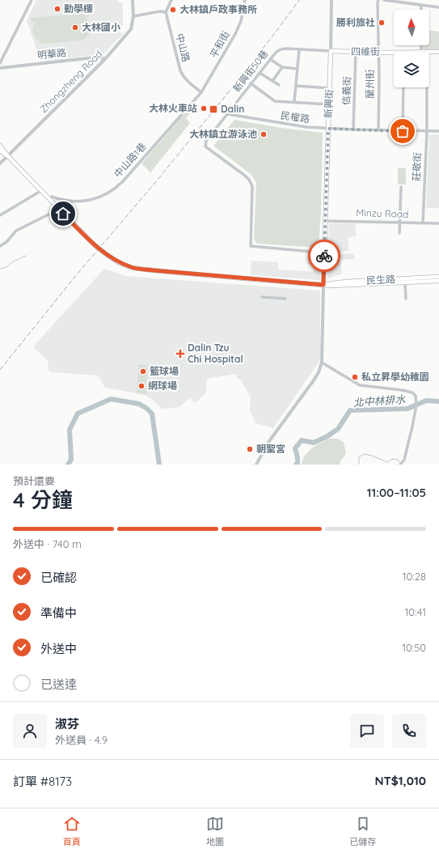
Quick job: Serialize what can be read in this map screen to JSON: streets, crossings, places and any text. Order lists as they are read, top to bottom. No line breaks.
{"streets":{"main road":["四維街","新興街","民生路"],"street":["平和街","中山路","明華路","新興街50巷","Zhongzheng Road","蘭州街","信義街","民權路","中山路1巷","莊敬街","Minzu Road"]},"crossings":[["平和街","中山路"],["平和街","中山路1巷"],["中山路","中山路1巷"],["四維街","新興街50巷"],["四維街","蘭州街"],["四維街","信義街"],["四維街","新興街"],["明華路","Zhongzheng Road"],["新興街50巷","新興街"],["新興街50巷","民權路"],["Zhongzheng Road","民生路"],["蘭州街","民權路"],["信義街","民權路"],["新興街","民權路"],["新興街","Minzu Road"],["新興街","民生路"],["民權路","莊敬街"],["莊敬街","Minzu Road"]],"water":["北中林排水"],"places":{"other":["勤學樓","大林鎮戶政事務所","勝利旅社","大林國小","大林火車站","大林鎮立游泳池","籃球場","私立昇學幼稚園","網球場","朝聖宮"],"transit":["Dalin"],"health":["Dalin Tzu Chi Hospital"]},"north":"top","page":{"heading":["4 分鐘","預計還要","11:00–11:05"],"panel":["淑芬","外送員 · 4.9","訂單 #8173","NT$1,010"],"bar":"外送中 · 740 m","list":[["已確認","10:28"],["準備中","10:41"],["外送中","10:50"],"已送達"],"tabs":["首頁","地圖","已儲存"]}}
